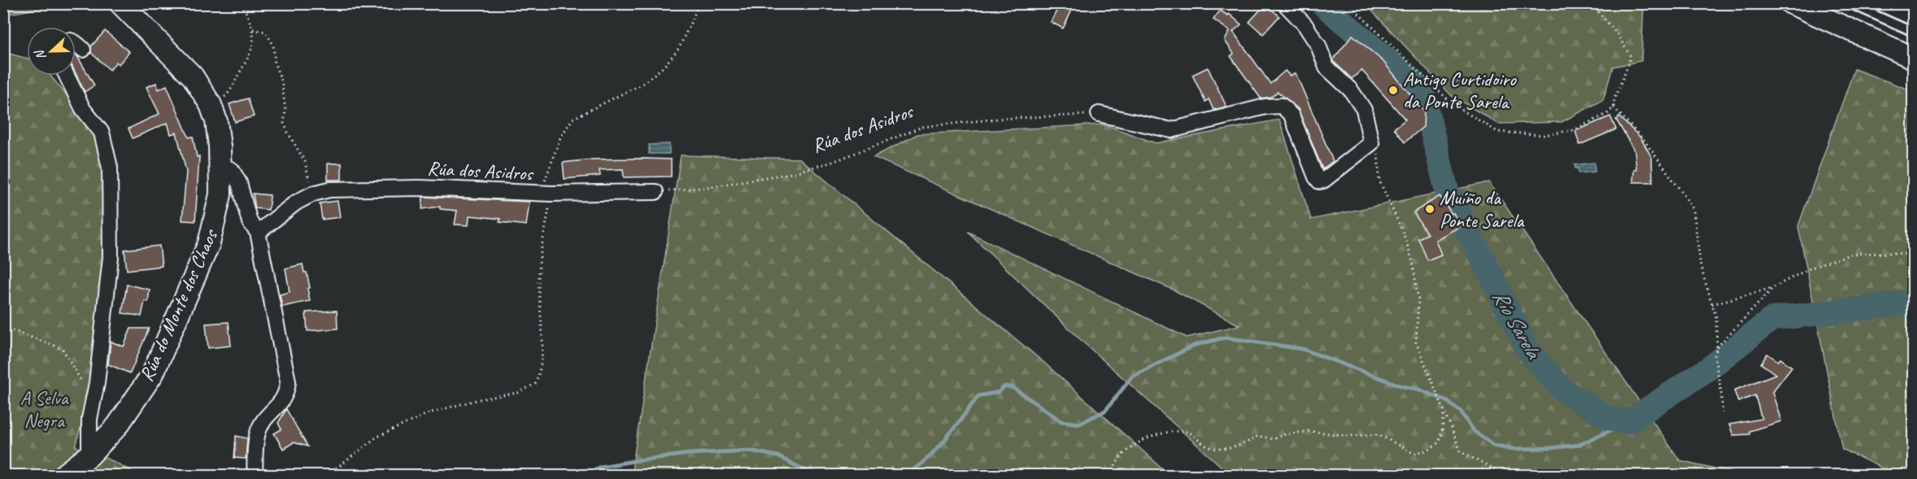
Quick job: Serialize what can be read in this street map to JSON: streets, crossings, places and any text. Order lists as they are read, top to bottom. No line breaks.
{"streets":{"street":["Rúa dos Asidros","Rúa do Monte dos Chaos"]},"water":["Río Sarela"],"parks":["A Selva Negra"],"places":["Antigo Curtidoiro da Ponte Sarela","Muíño da Ponte Sarela"],"north":"left"}
